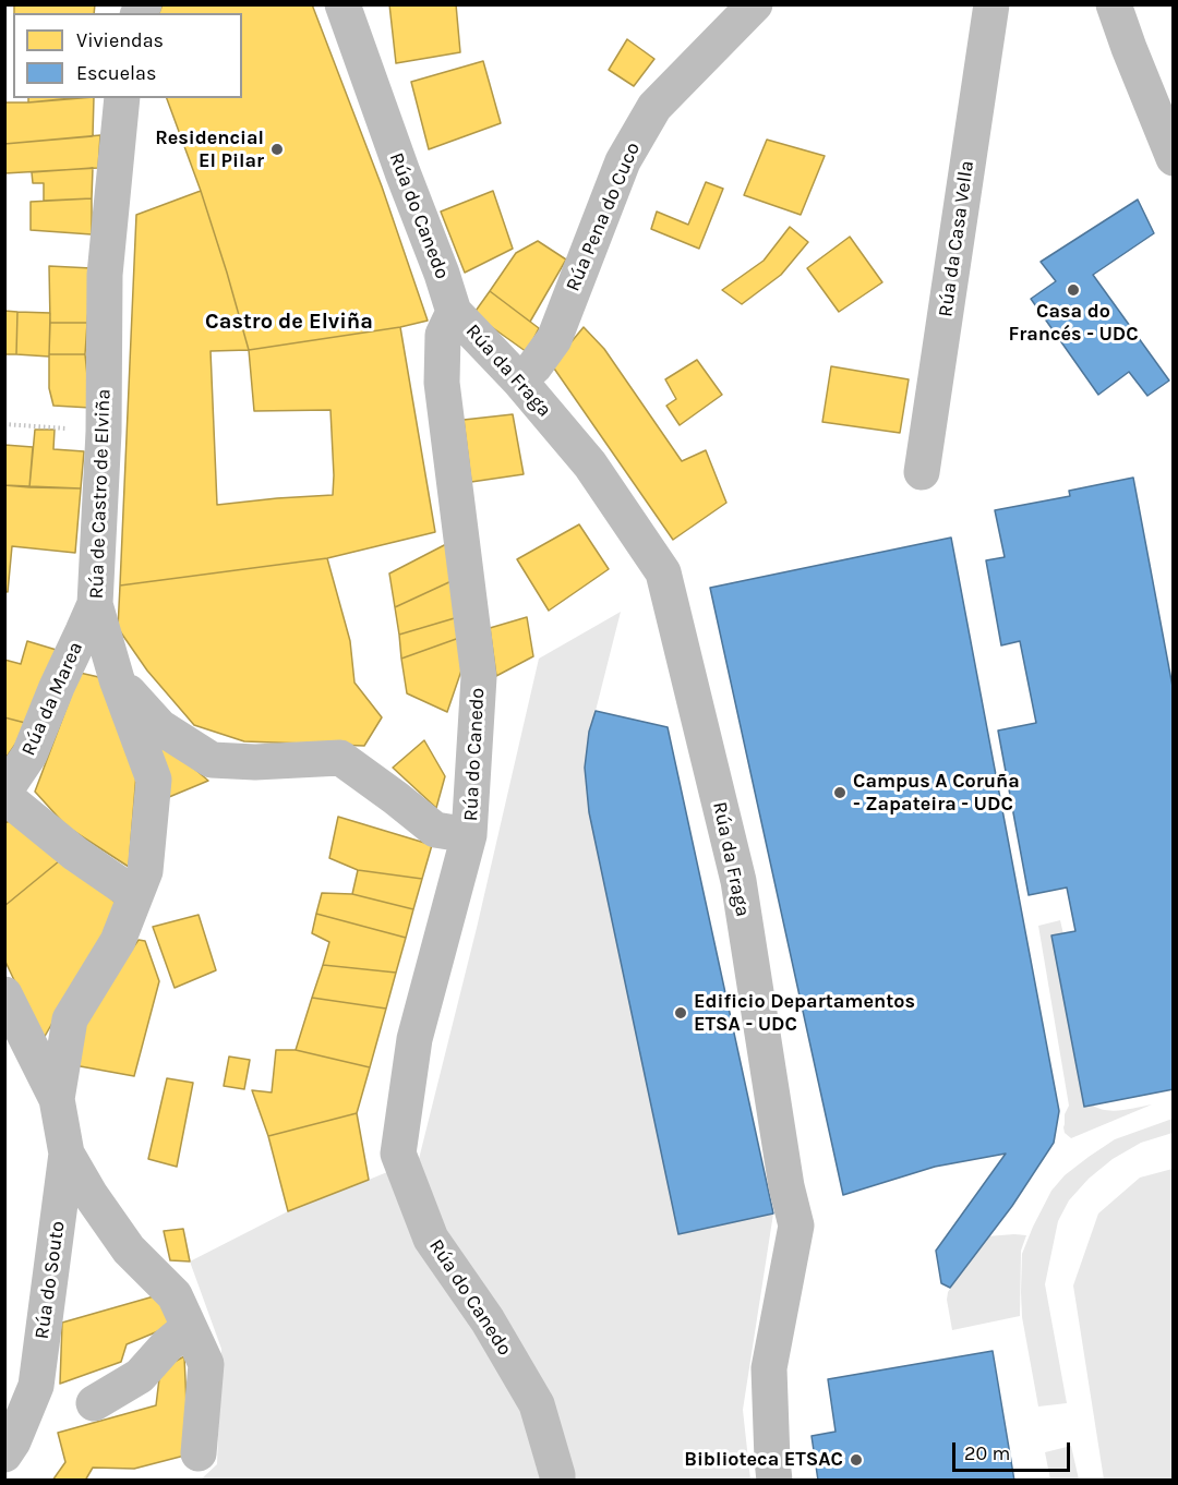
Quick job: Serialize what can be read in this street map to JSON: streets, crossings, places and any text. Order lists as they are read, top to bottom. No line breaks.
{"streets":{"street":["Rúa do Canedo","Rúa Pena do Cuco","Rúa da Casa Vella","Rúa da Fraga","Rúa de Castro de Elviña","Rúa da Marea","Rúa do Souto"]},"crossings":[["Rúa do Canedo","Rúa da Fraga"],["Rúa Pena do Cuco","Rúa da Fraga"],["Rúa de Castro de Elviña","Rúa da Marea"],["Rúa de Castro de Elviña","Rúa do Souto"]],"districts":["Castro de Elviña"],"places":["Residencial El Pilar","Casa do Francés - UDC","Campus A Coruña - Zapateira - UDC","Edificio Departamentos ETSA - UDC","Biblioteca ETSAC"],"legend":["Viviendas","Escuelas"],"scale_bar":"20 m"}
